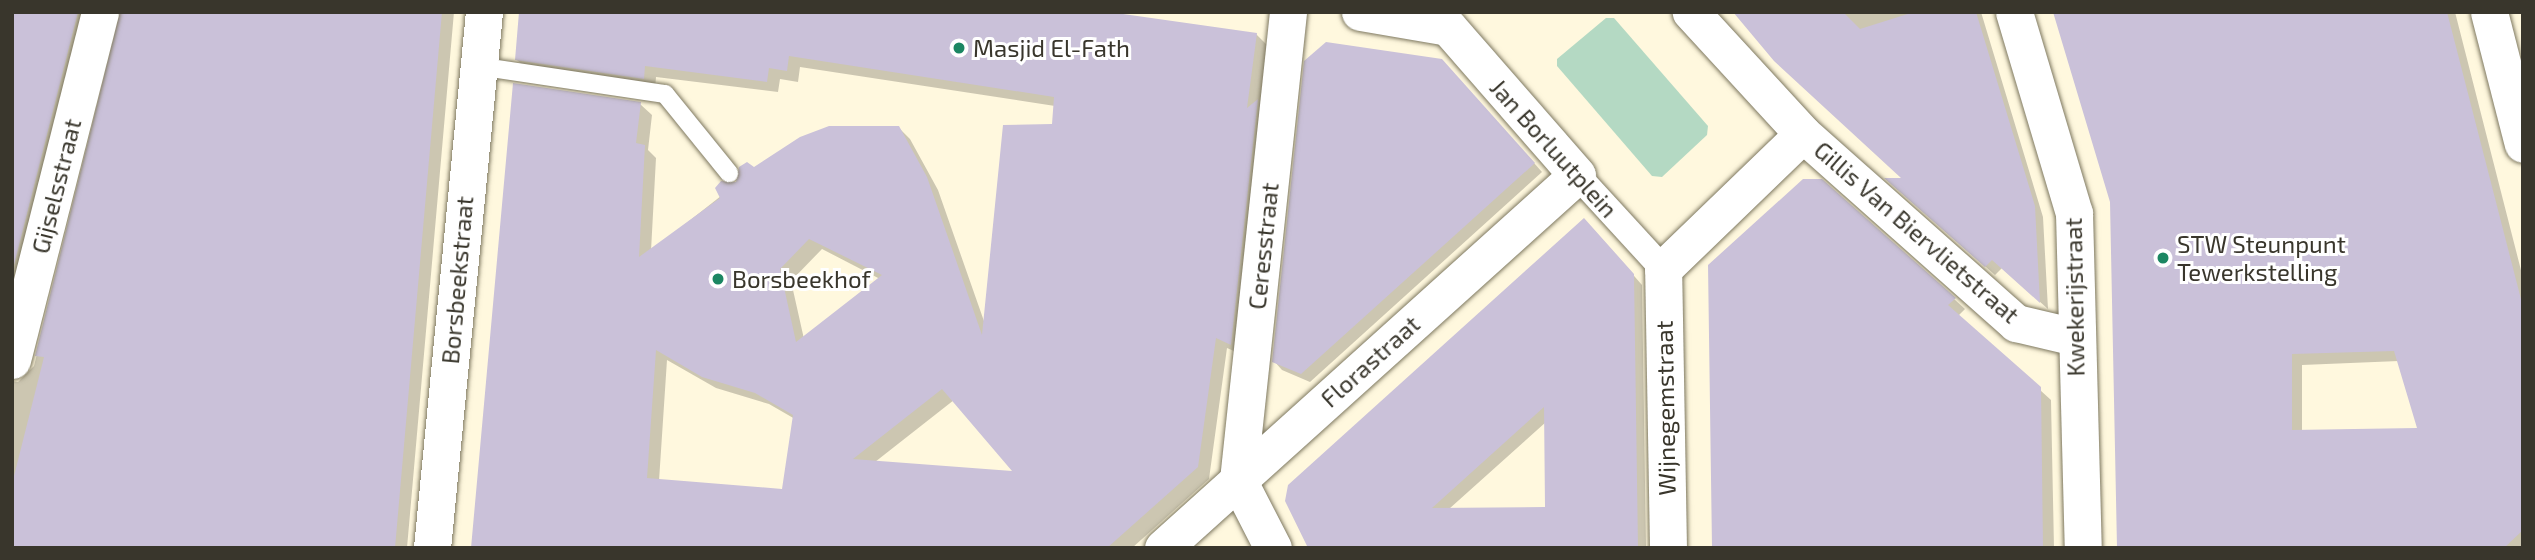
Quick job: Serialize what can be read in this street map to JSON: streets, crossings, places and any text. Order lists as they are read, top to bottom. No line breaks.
{"streets":{"street":["Jan Borluutplein","Gijselsstraat","Gillis Van Biervlietstraat","Ceresstraat","Borsbeekstraat","Kwekerijstraat","Florastraat","Wijnegemstraat"]},"crossings":[["Jan Borluutplein","Florastraat"],["Jan Borluutplein","Wijnegemstraat"],["Gillis Van Biervlietstraat","Kwekerijstraat"],["Ceresstraat","Florastraat"]],"places":["Masjid El-Fath","STW Steunpunt Tewerkstelling","Borsbeekhof"]}
